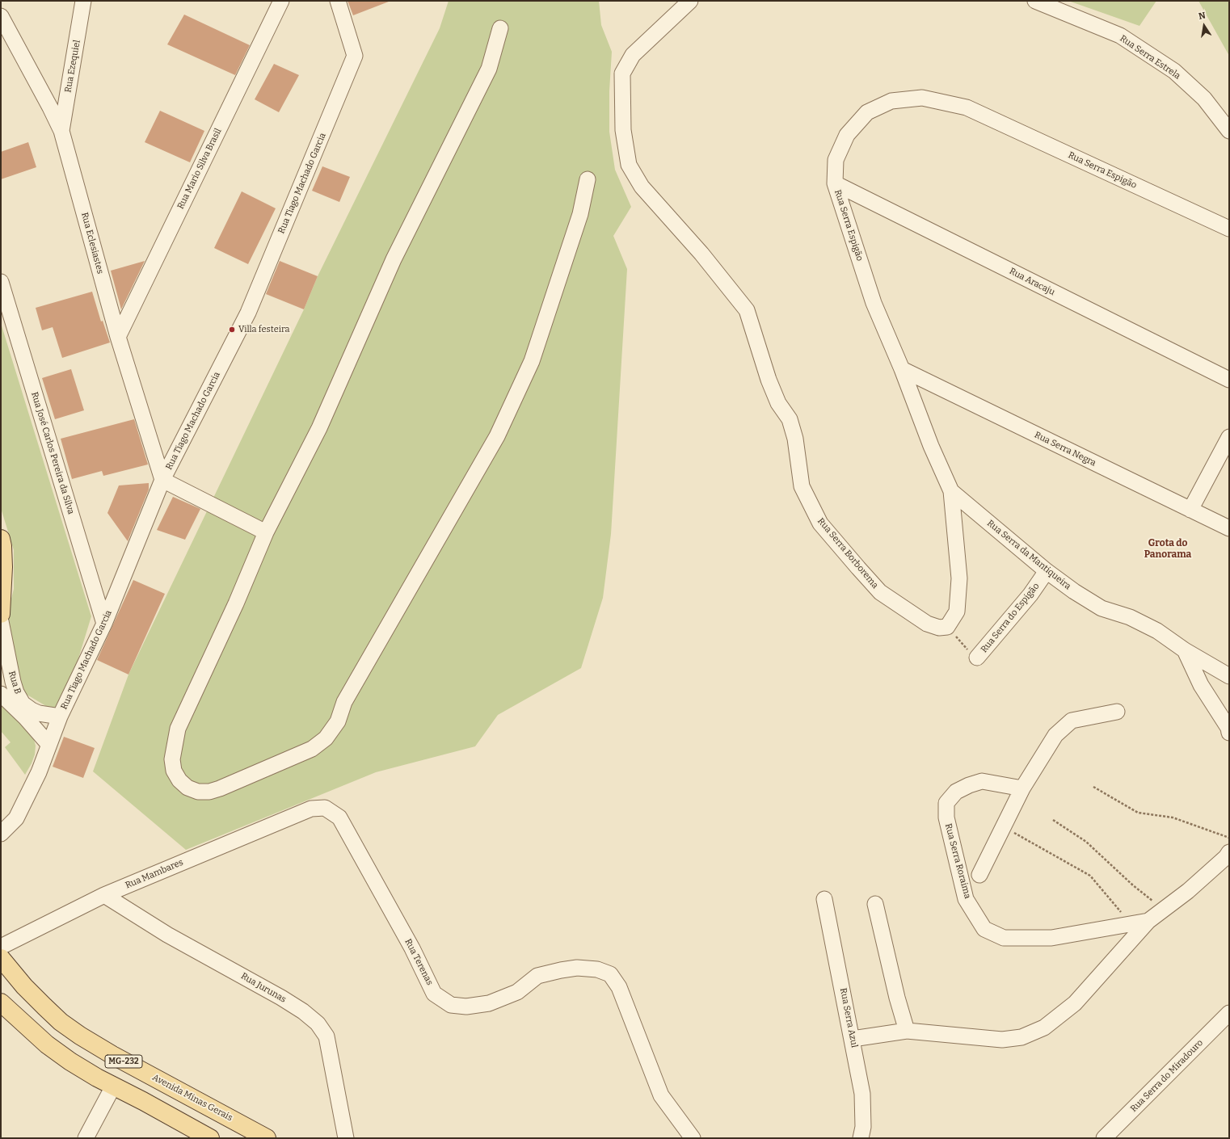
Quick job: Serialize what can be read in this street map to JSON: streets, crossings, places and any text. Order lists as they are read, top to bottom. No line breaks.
{"streets":{"main road":["MG-232","Avenida Minas Gerais"],"street":["Rua Serra Estrela","Rua Ezequiel","Rua Mario Silva Brasil","Rua Serra Espigão","Rua Tiago Machado Garcia","Rua Eclesiastes","Rua Aracaju","Rua Serra Negra","Rua José Carlos Pereira da Silva","Rua Serra Borborema","Rua Serra da Mantiqueira","Rua Serra do Espigão","Rua B","Rua Serra Roraima","Rua Mambares","Rua Terenas","Rua Jurunas","Rua Serra Azul","Rua Serra do Miradouro"]},"crossings":[["Rua Ezequiel","Rua Eclesiastes"],["Rua Mario Silva Brasil","Rua Eclesiastes"],["Rua Serra Espigão","Rua Aracaju"],["Rua Serra Espigão","Rua Serra Negra"],["Rua Serra Espigão","Rua Serra da Mantiqueira"],["Rua Tiago Machado Garcia","Rua Eclesiastes"],["Rua Tiago Machado Garcia","Rua José Carlos Pereira da Silva"],["Rua Tiago Machado Garcia","Rua B"],["Rua Serra Borborema","Rua Serra do Espigão"],["Rua Serra da Mantiqueira","Rua Serra do Espigão"],["Rua Mambares","Rua Terenas"],["Rua Mambares","Rua Jurunas"]],"districts":["Grota do Panorama"],"places":["Villa festeira"],"north":"top"}
